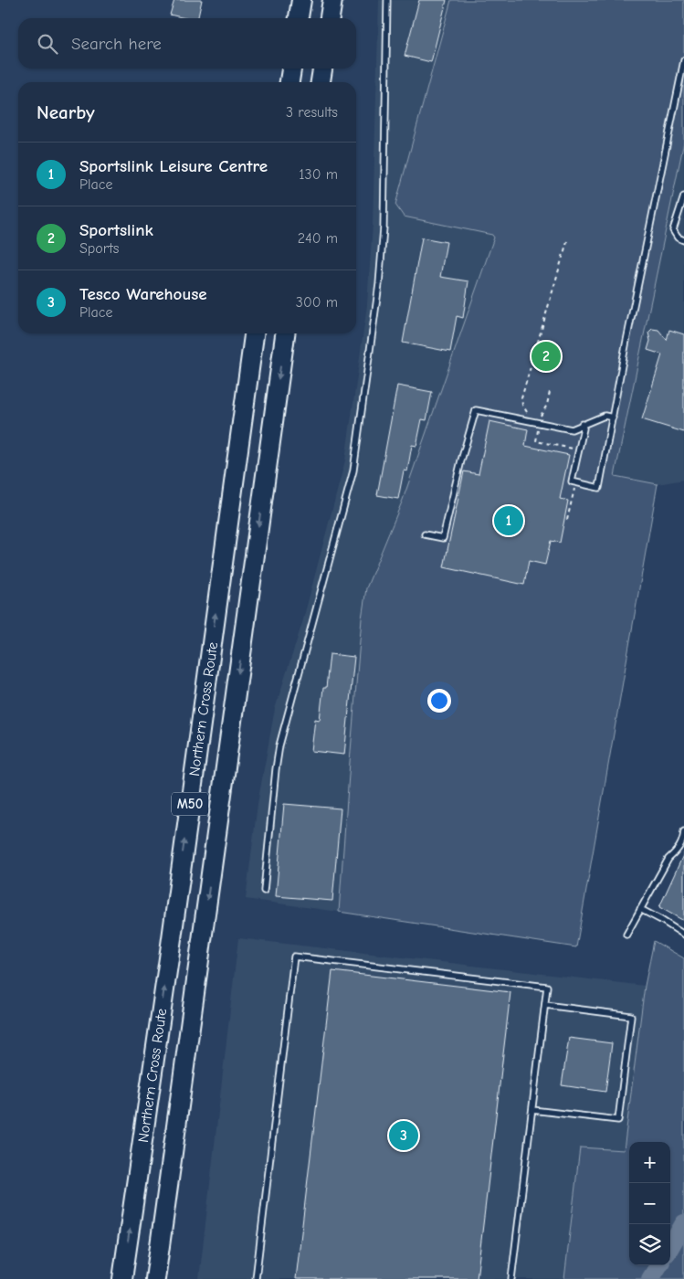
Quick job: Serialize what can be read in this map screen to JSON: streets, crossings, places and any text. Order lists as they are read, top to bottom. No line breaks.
{"streets":{"highway":["Northern Cross Route","M50"]},"page":{"search":"Search here","heading":["Nearby","3 results"],"list":[{"mark":"1","name":"Sportslink Leisure Centre","note":"Place","value":"130 m"},{"mark":"2","name":"Sportslink","note":"Sports","value":"240 m"},{"mark":"3","name":"Tesco Warehouse","note":"Place","value":"300 m"}],"pins":["2","1","3"],"map_buttons":["+","−"]}}
